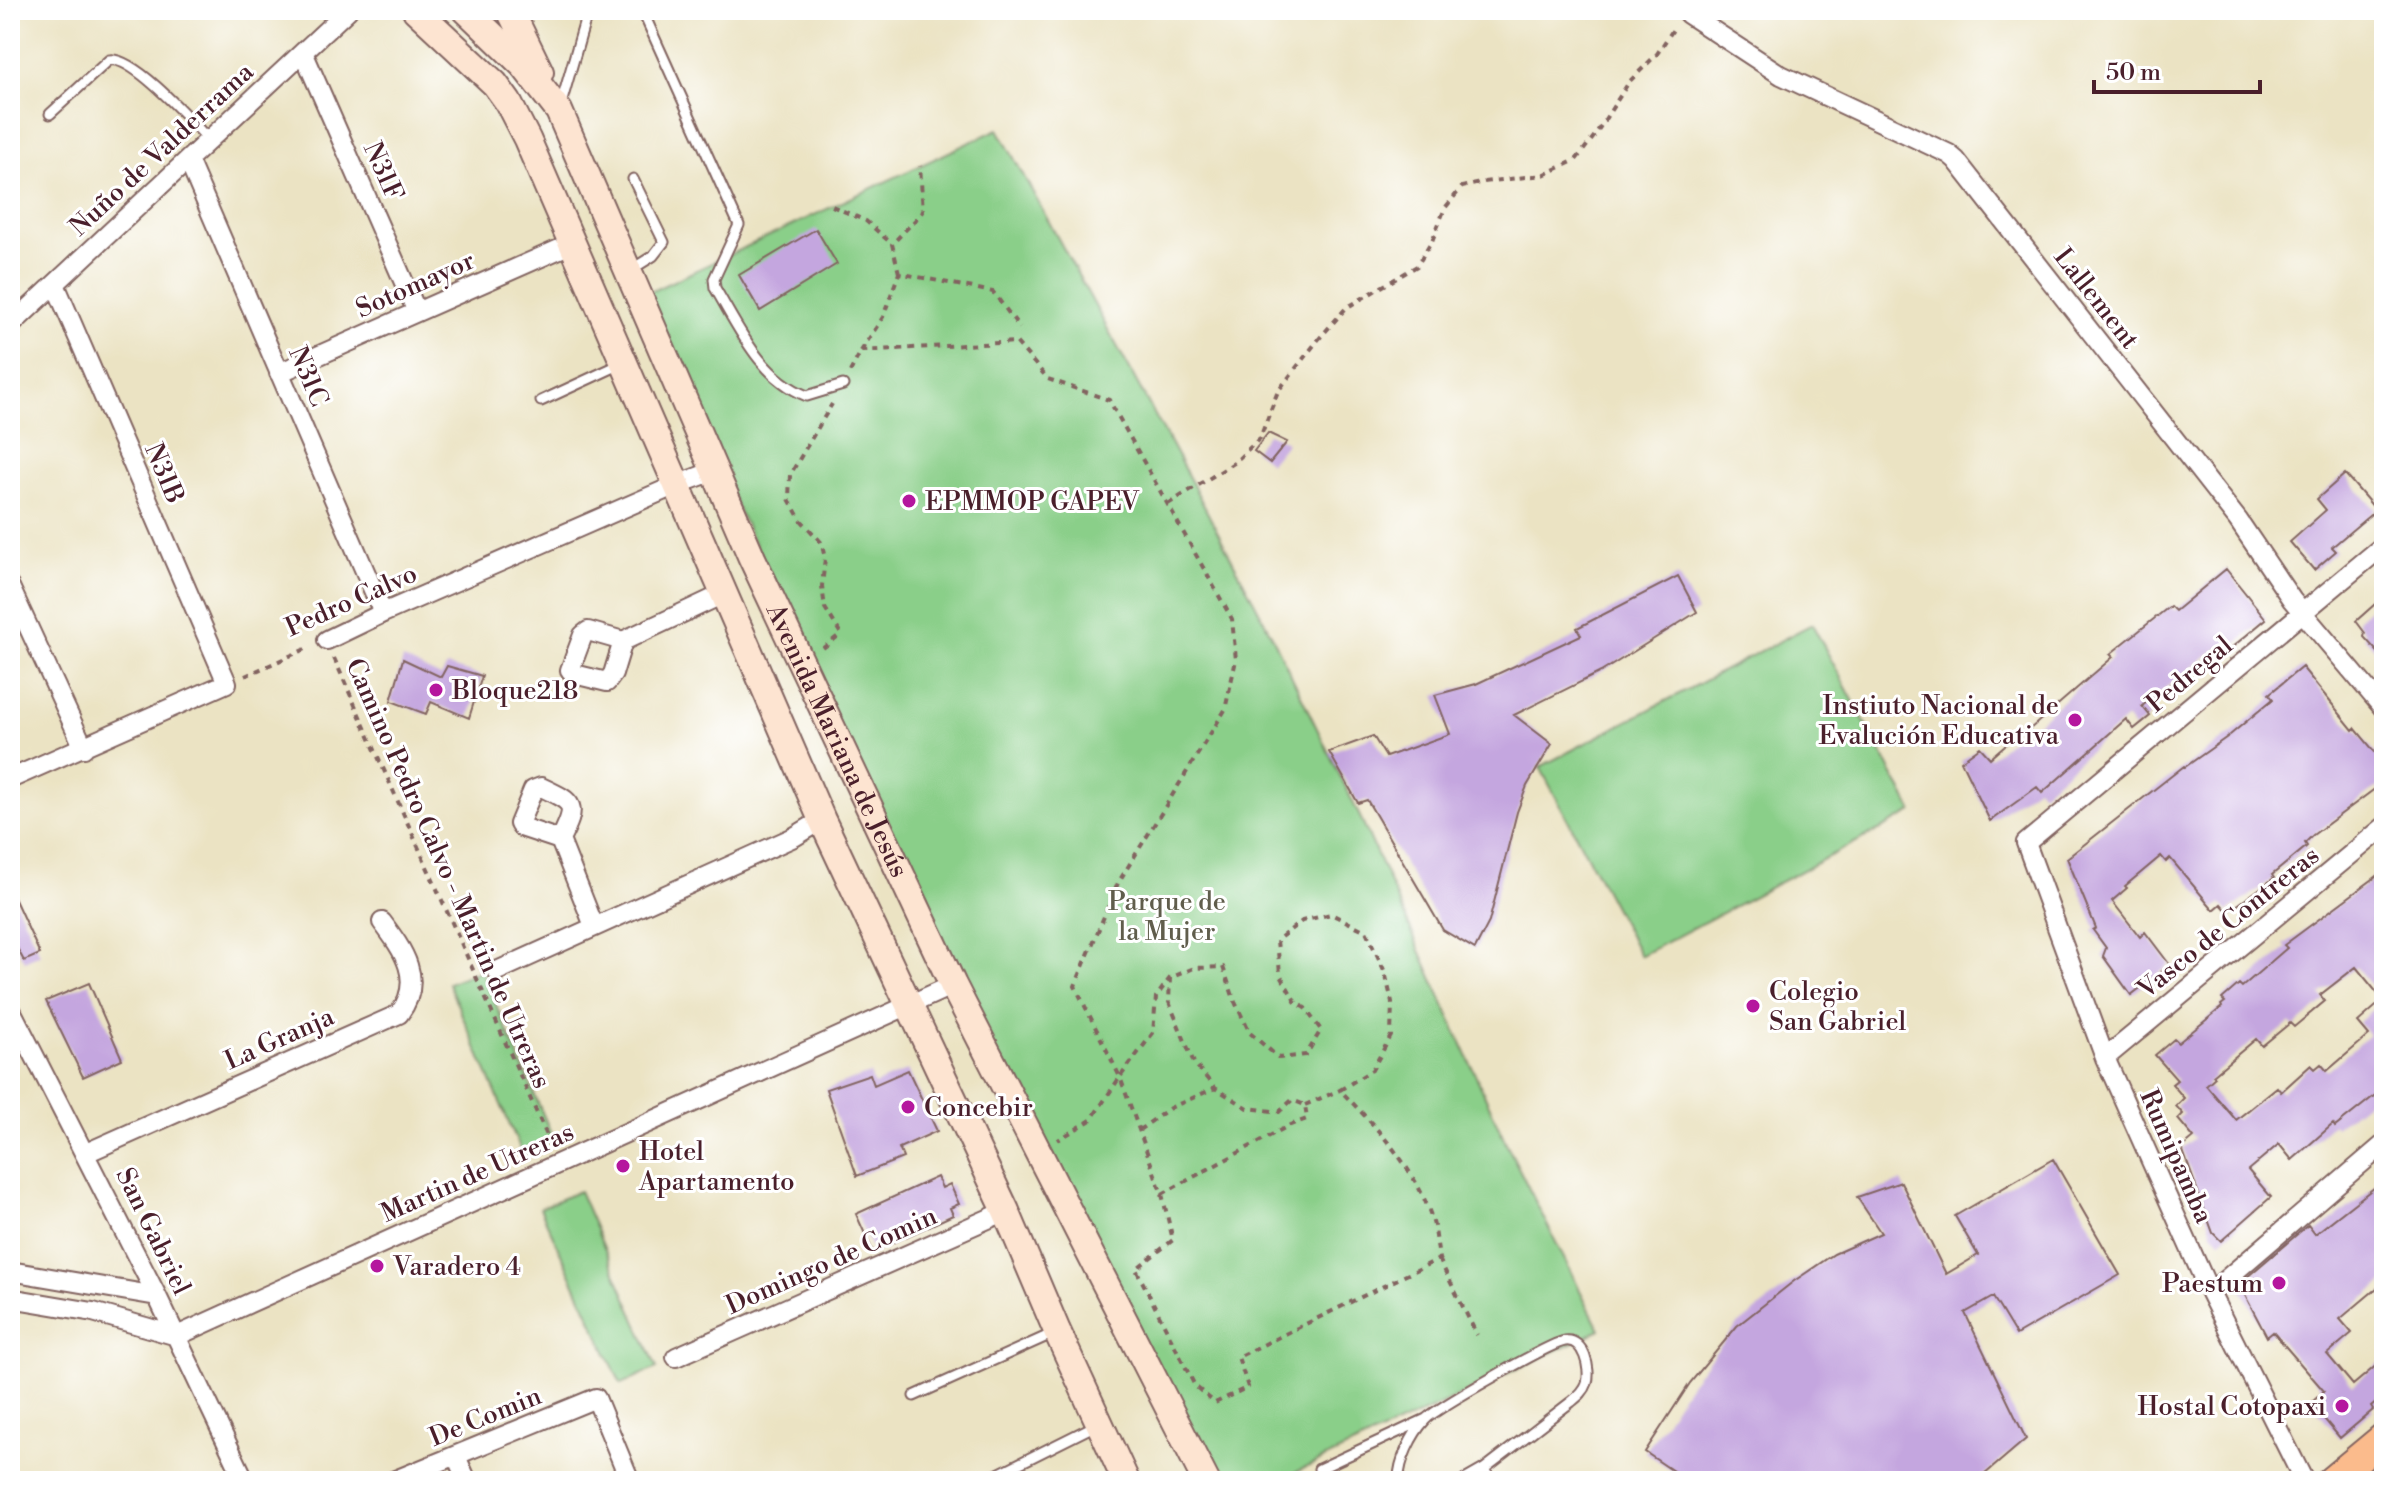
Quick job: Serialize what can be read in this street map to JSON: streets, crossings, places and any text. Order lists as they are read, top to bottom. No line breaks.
{"streets":{"main road":["Avenida Mariana de Jesús"],"street":["Nuño de Valderrama","N31F","Sotomayor","Lallement","N31C","N31B","Pedro Calvo","Pedregal","Vasco de Contreras","La Granja","Rumipamba","Martin de Utreras","San Gabriel","Domingo de Comin","De Comin"],"path":["Camino Pedro Calvo - Martin de Utreras"]},"crossings":[["Nuño de Valderrama","N31F"],["Nuño de Valderrama","N31C"],["Nuño de Valderrama","N31B"],["N31F","Sotomayor"],["Sotomayor","N31C"],["Sotomayor","Avenida Mariana de Jesús"],["Lallement","Pedregal"],["N31C","Pedro Calvo"],["N31B","Pedro Calvo"],["Pedro Calvo","Avenida Mariana de Jesús"],["Pedro Calvo","Camino Pedro Calvo - Martin de Utreras"],["Pedregal","Rumipamba"],["Avenida Mariana de Jesús","Martin de Utreras"],["Avenida Mariana de Jesús","Domingo de Comin"],["Camino Pedro Calvo - Martin de Utreras","Martin de Utreras"],["Vasco de Contreras","Rumipamba"],["La Granja","San Gabriel"],["Martin de Utreras","San Gabriel"]],"parks":["Parque de la Mujer"],"places":["EPMMOP GAPEV","Bloque218","Instiuto Nacional de Evalución Educativa","Colegio San Gabriel","Concebir","Hotel Apartamento","Varadero 4","Paestum","Hostal Cotopaxi"],"scale_bar":"50 m"}
